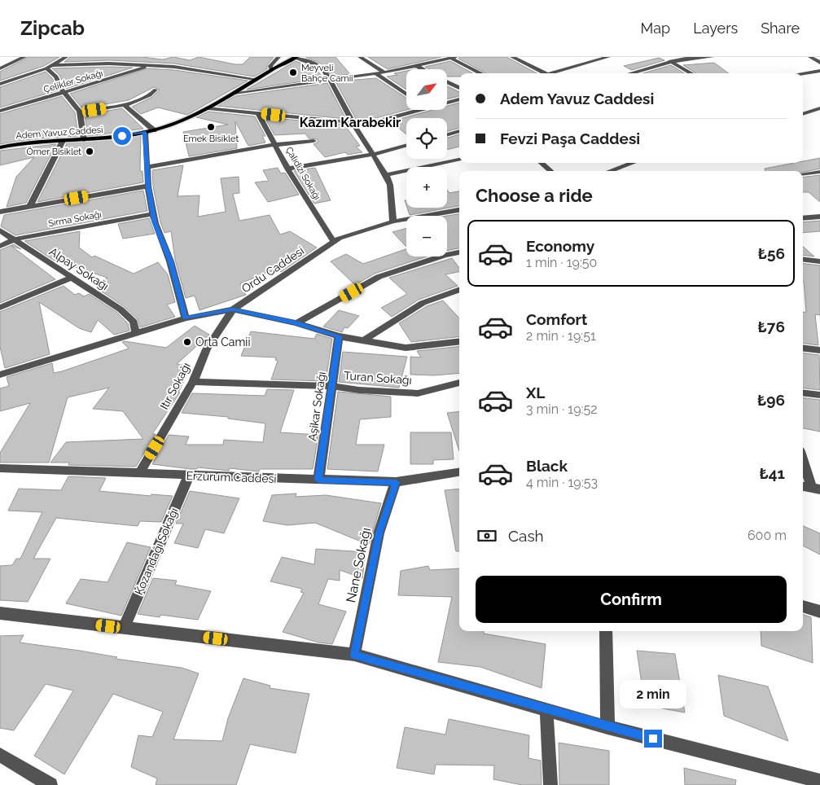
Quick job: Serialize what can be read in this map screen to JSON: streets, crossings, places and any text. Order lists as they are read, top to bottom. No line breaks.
{"streets":{"main road":["Adem Yavuz Caddesi"],"street":["Çelikler Sokağı","Çalıdizi Sokağı","Sırma Sokağı","Alpay Sokağı","Ordu Caddesi","Turan Sokağı","Itır Sokağı","Aşikar Sokağı","Erzurum Caddesi","Kozandağı Sokağı","Nane Sokağı"]},"crossings":[["Çalıdizi Sokağı","Ordu Caddesi"],["Sırma Sokağı","Alpay Sokağı"],["Alpay Sokağı","Ordu Caddesi"],["Ordu Caddesi","Itır Sokağı"],["Turan Sokağı","Itır Sokağı"],["Turan Sokağı","Aşikar Sokağı"],["Itır Sokağı","Erzurum Caddesi"],["Aşikar Sokağı","Erzurum Caddesi"],["Erzurum Caddesi","Kozandağı Sokağı"],["Erzurum Caddesi","Nane Sokağı"]],"districts":["Kazım Karabekir"],"places":["Meyveli Bahçe Camii","Emek Bisiklet","Ömer Bisiklet","Orta Camii"],"north":"top right","page":{"header":"Zipcab","nav":["Map","Layers","Share"],"map_buttons":["+","−"],"banner":["Adem Yavuz Caddesi","Fevzi Paşa Caddesi"],"heading":"Choose a ride","list":[{"name":"Economy","note":"1 min · 19:50","value":"₺56"},{"name":"Comfort","note":"2 min · 19:51","value":"₺76"},{"name":"XL","note":"3 min · 19:52","value":"₺96"},{"name":"Black","note":"4 min · 19:53","value":"₺41"}],"pay":["Cash","600 m"],"buttons":"Confirm","bubble":"2 min"}}
